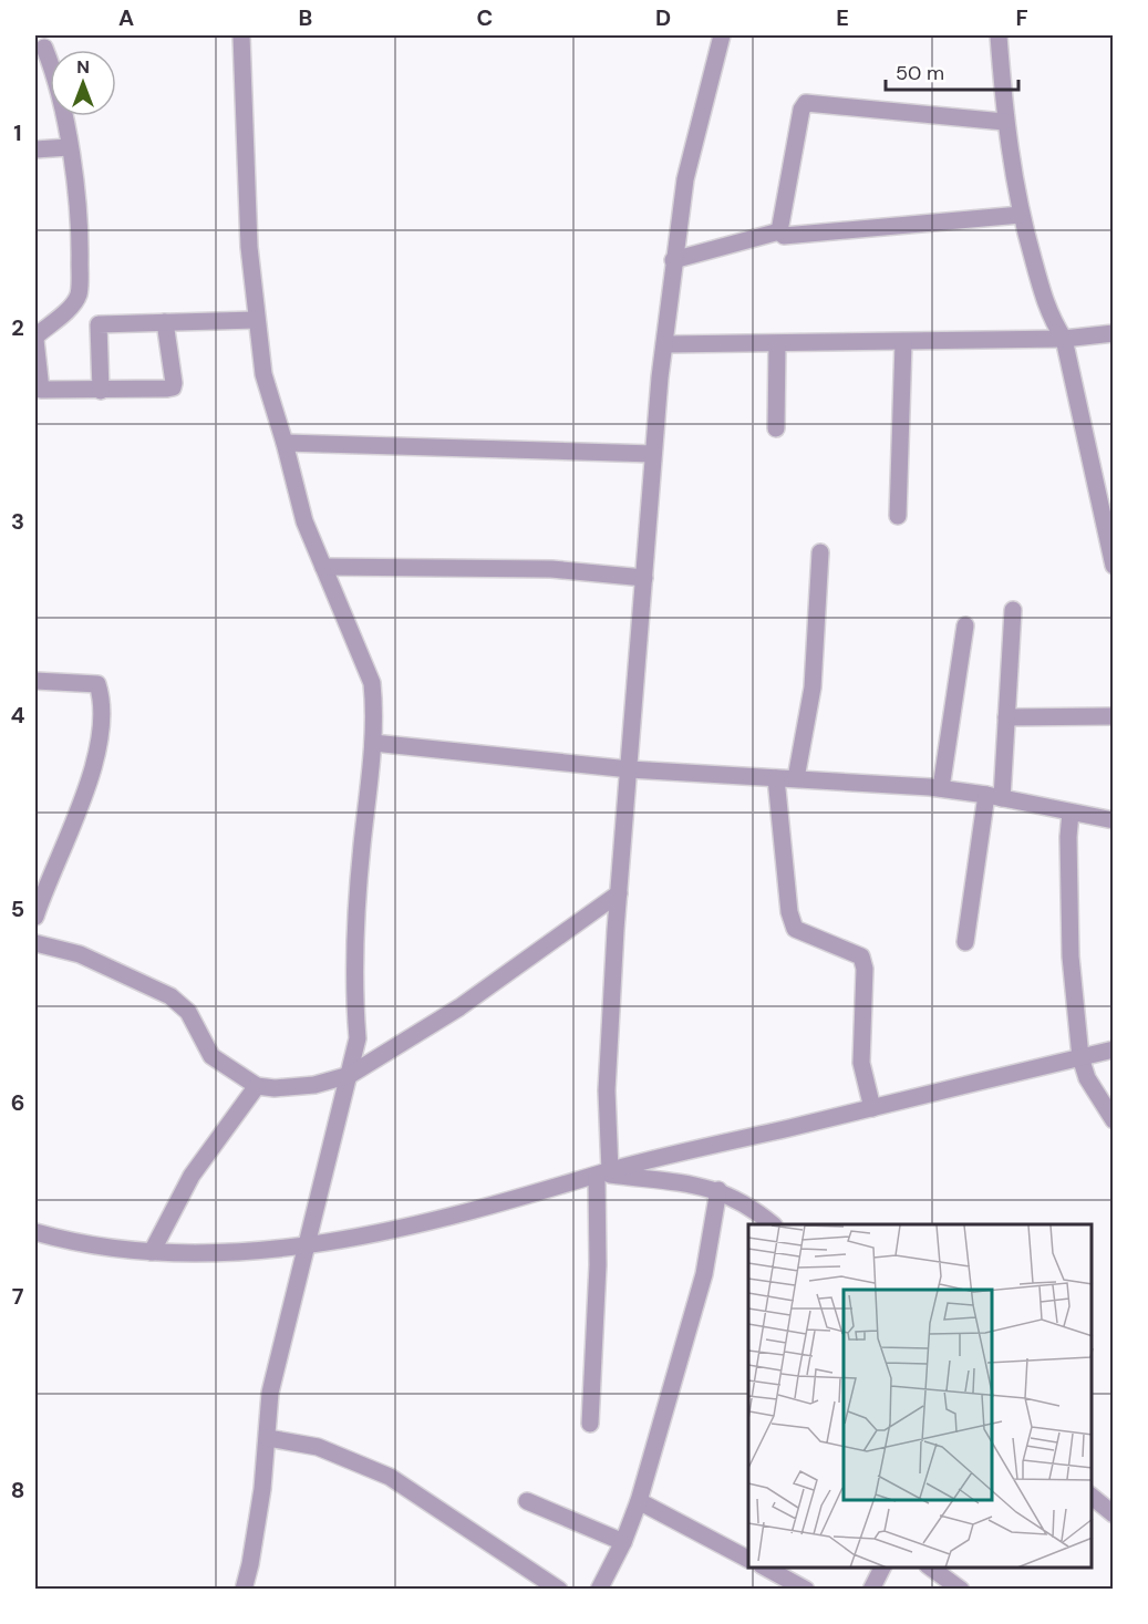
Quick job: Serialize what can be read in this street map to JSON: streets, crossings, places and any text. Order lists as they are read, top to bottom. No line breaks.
{"scale_bar":"50 m","north":"top","grid":{"columns":["A","B","C","D","E","F"],"rows":["1","2","3","4","5","6","7","8"]}}
